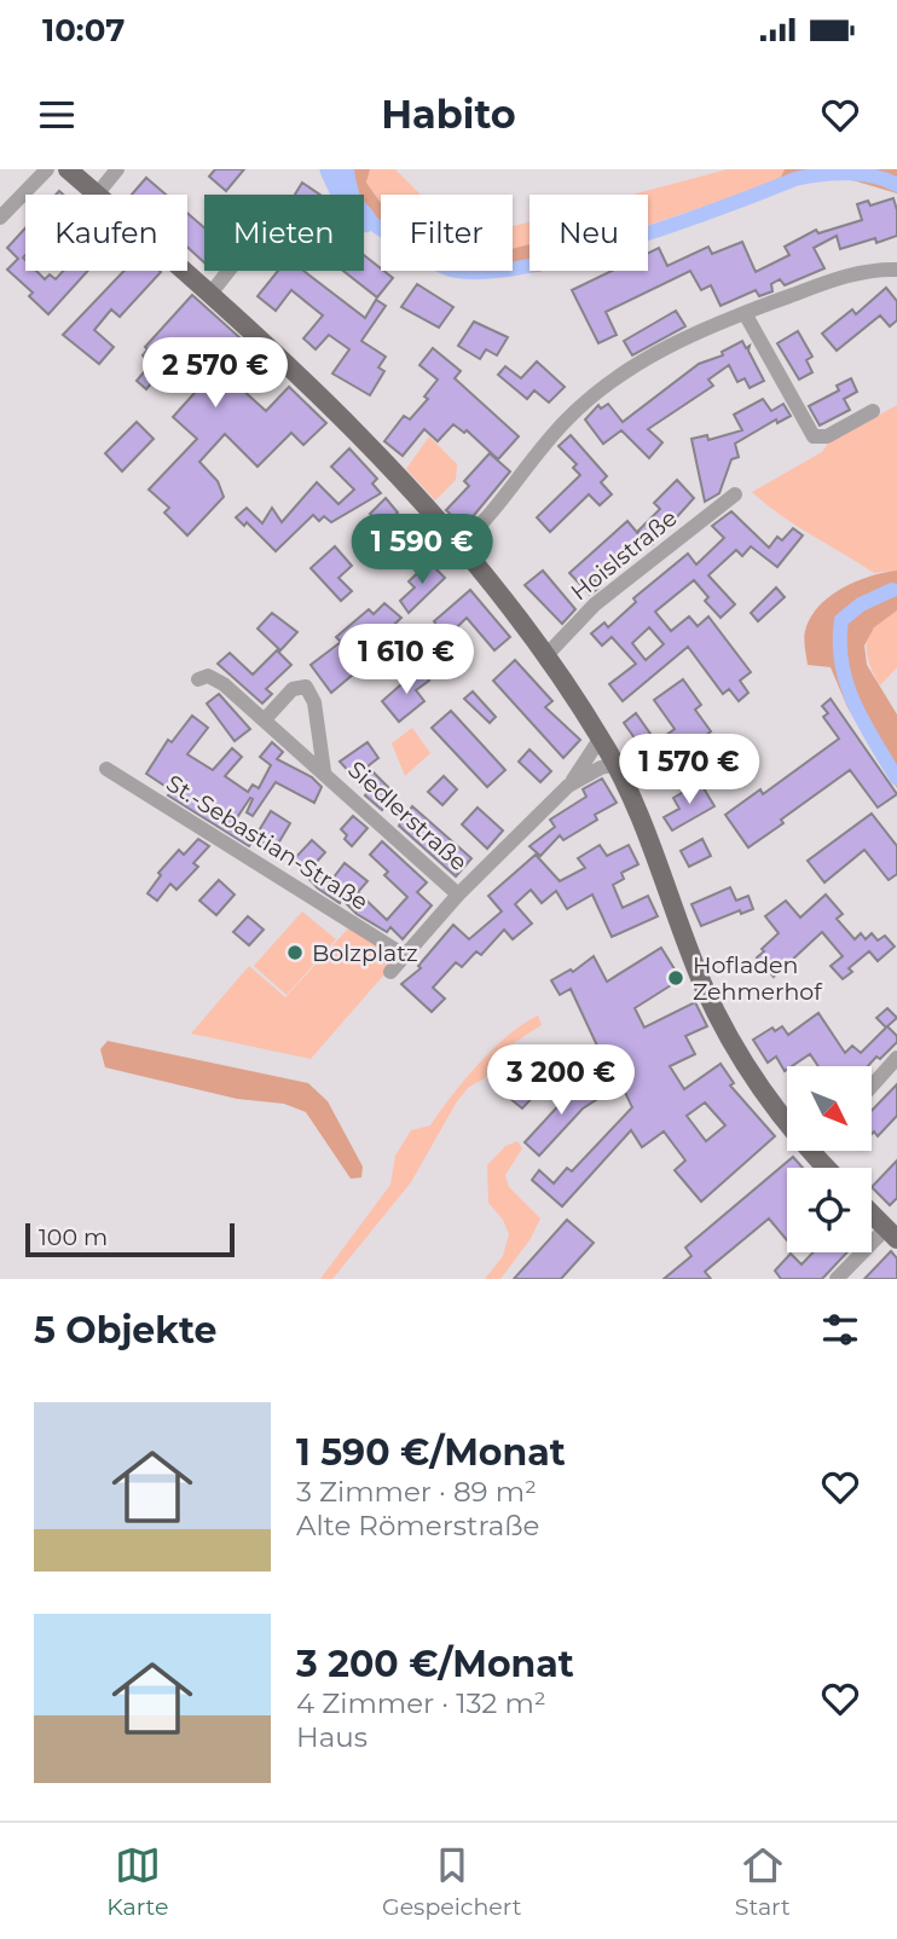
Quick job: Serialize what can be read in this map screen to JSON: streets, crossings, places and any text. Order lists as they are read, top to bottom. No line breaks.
{"streets":{"street":["Hoislstraße","Siedlerstraße","St.-Sebastian-Straße"]},"places":["Bolzplatz","Hofladen Zehmerhof"],"scale_bar":"100 m","north":"bottom right","page":{"status":"10:07","header":"Habito","chip":["Kaufen","Mieten","Filter","Neu"],"price":["2 570 €","1 590 €","1 610 €","1 570 €","3 200 €"],"scale":"100 m","heading":"5 Objekte","list":[{"name":"1 590 €/Monat","note":"3 Zimmer · 89 m² · Alte Römerstraße"},{"name":"3 200 €/Monat","note":"4 Zimmer · 132 m² · Haus"}],"tabs":["Karte","Gespeichert","Start"]}}
